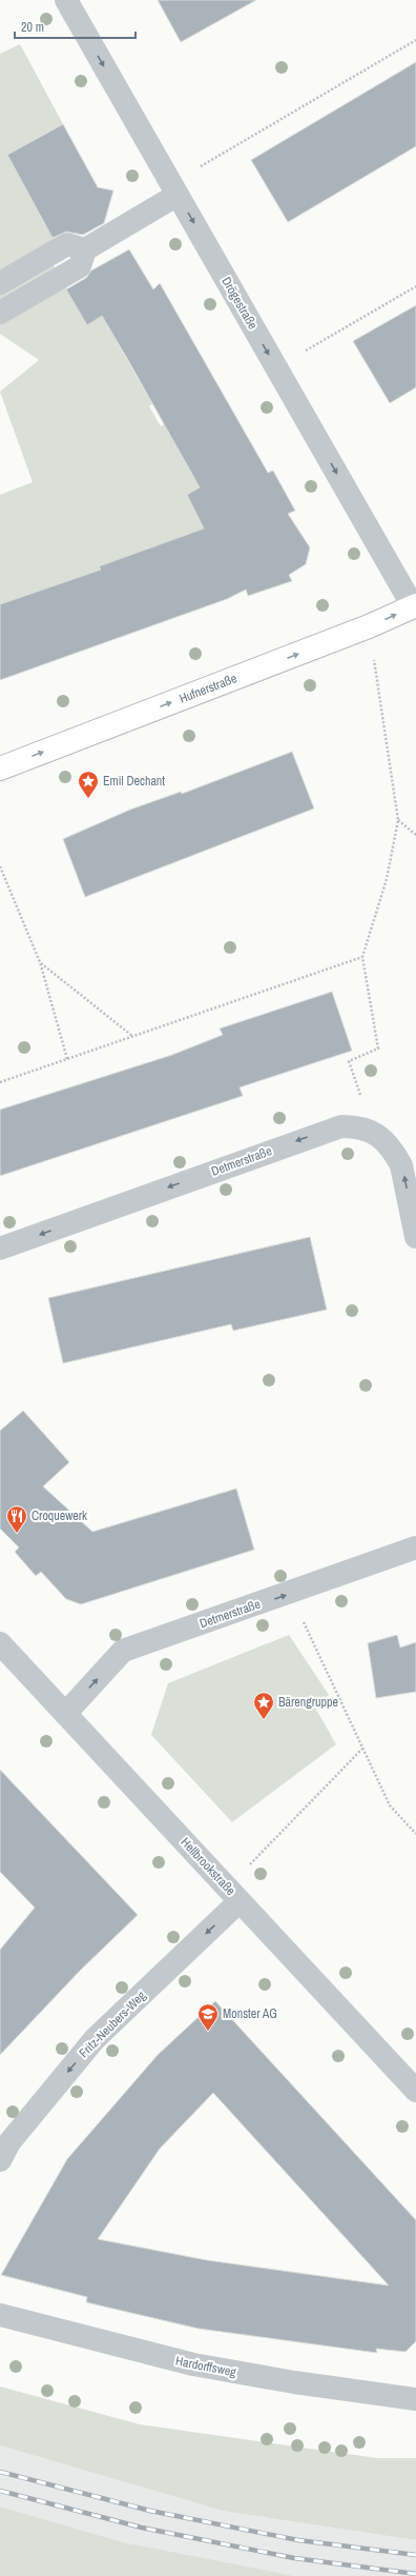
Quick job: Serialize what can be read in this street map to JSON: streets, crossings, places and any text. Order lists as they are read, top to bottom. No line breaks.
{"streets":{"main road":["Hufnerstraße"],"street":["Drögestraße","Detmerstraße","Hellbrookstraße","Fritz-Neubers-Weg","Hardorffsweg"]},"crossings":[["Drögestraße","Hufnerstraße"],["Detmerstraße","Hellbrookstraße"],["Hellbrookstraße","Fritz-Neubers-Weg"]],"one_way":["Drögestraße","Hufnerstraße","Fritz-Neubers-Weg"],"places":{"place":["Emil Dechant","Bärengruppe"],"restaurant":["Croquewerk"],"school or university":["Monster AG"]},"scale_bar":"20 m"}
